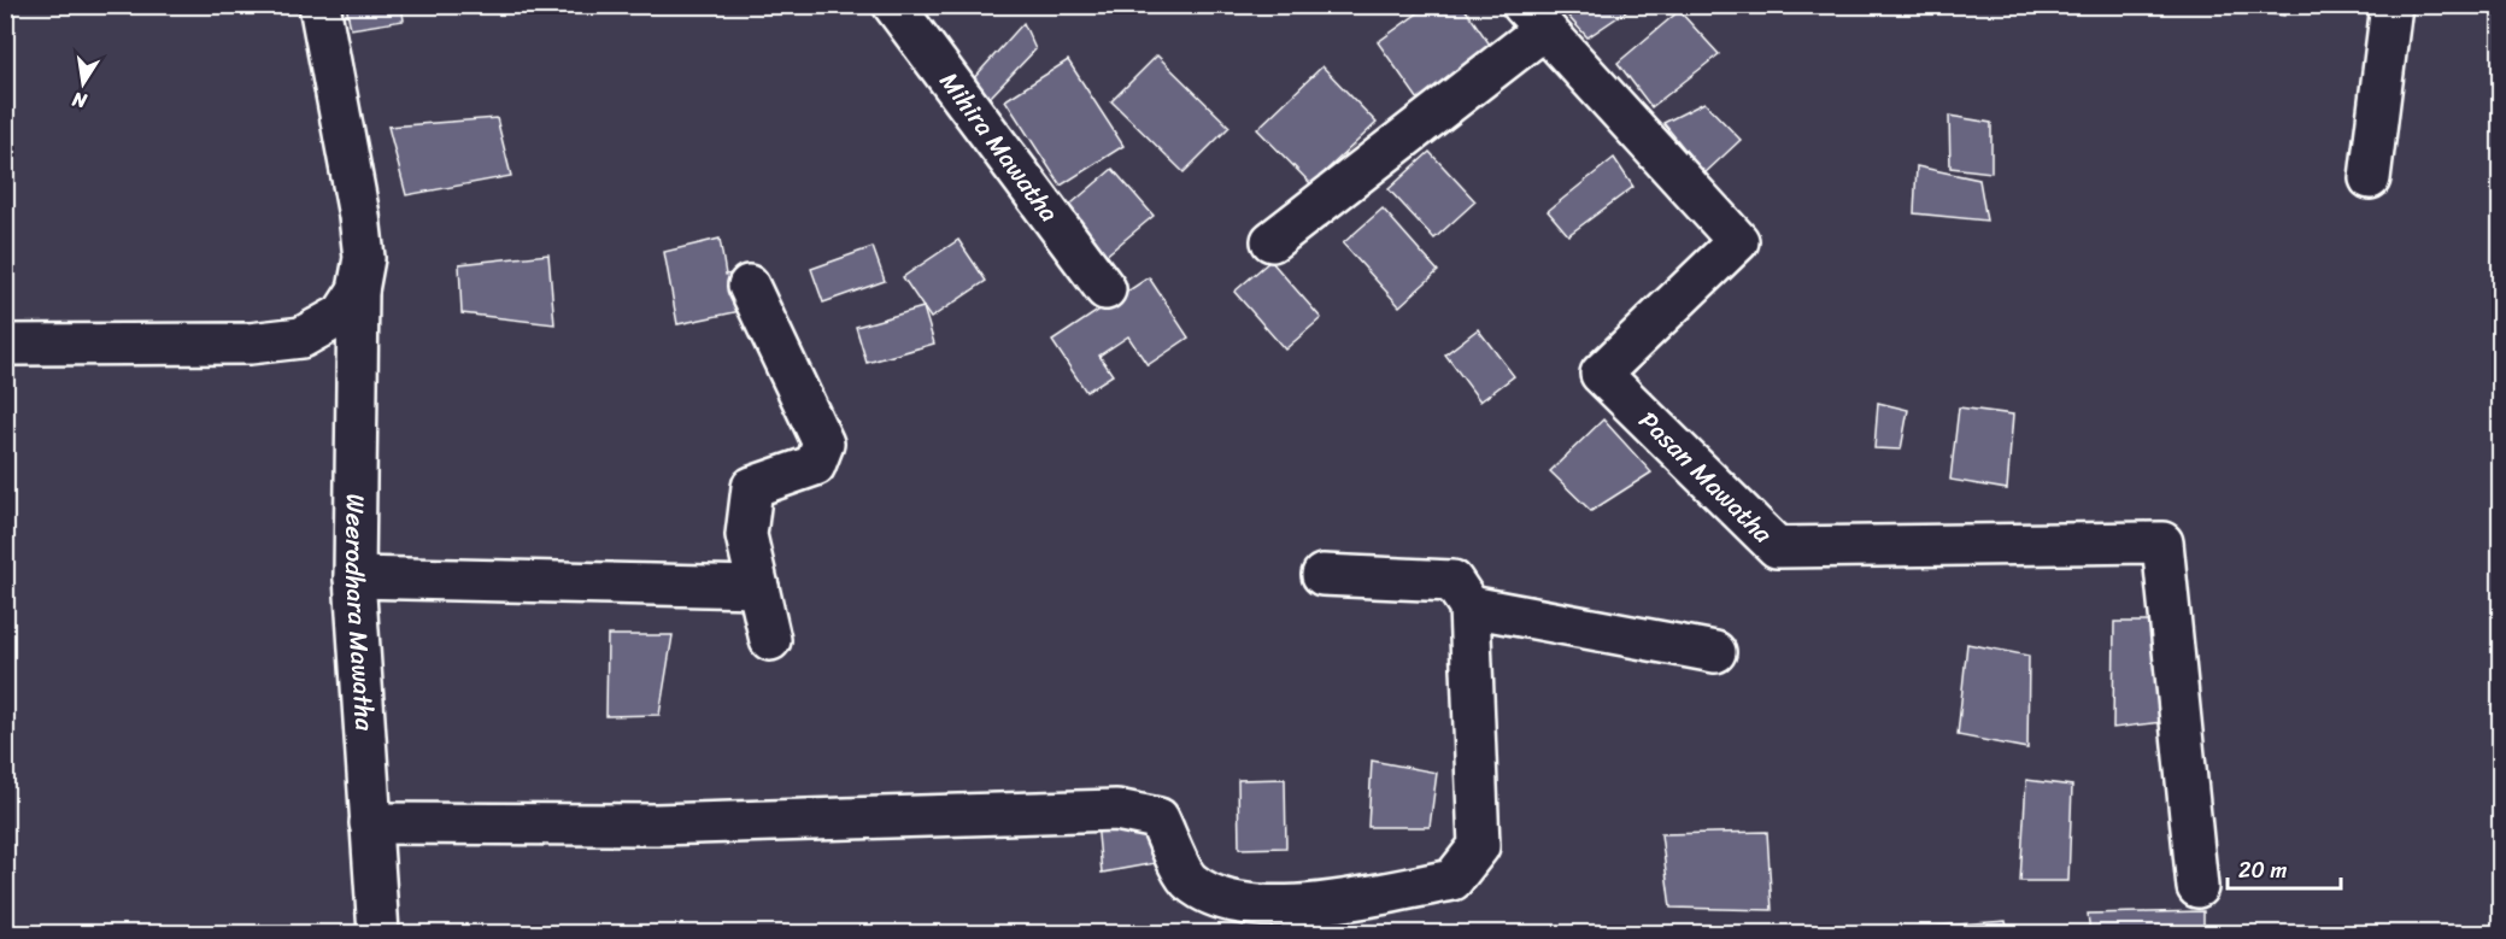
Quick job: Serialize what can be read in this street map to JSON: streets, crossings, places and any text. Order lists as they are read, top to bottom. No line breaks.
{"streets":{"street":["Mihira Mawatha","Pasan Mawatha","Weerodhara Mawatha"]},"scale_bar":"20 m","north":"bottom"}
